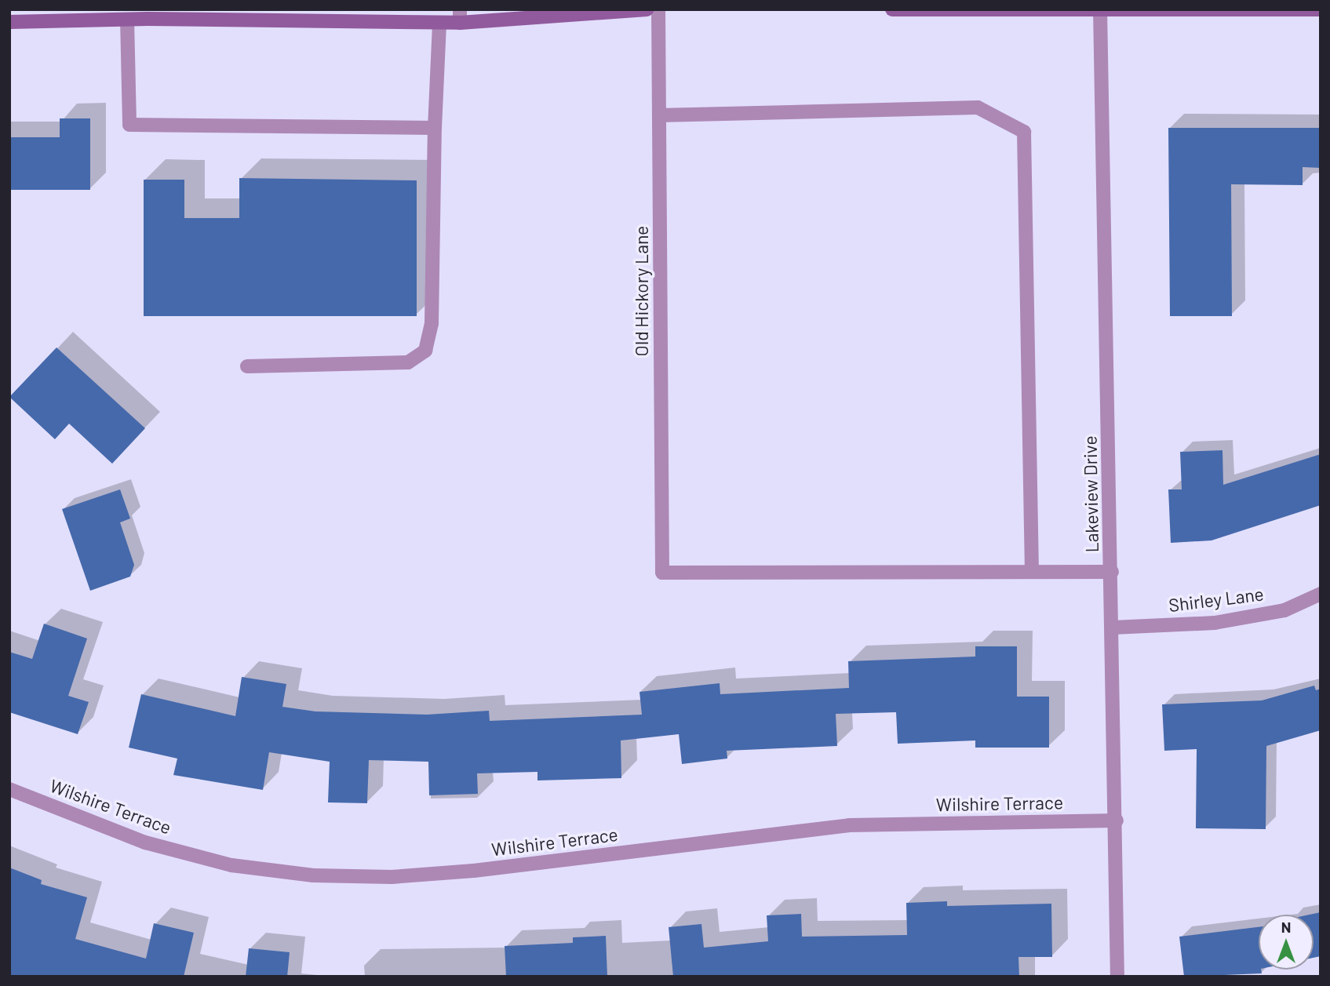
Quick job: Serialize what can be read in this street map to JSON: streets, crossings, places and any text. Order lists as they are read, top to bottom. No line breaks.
{"streets":{"street":["Old Hickory Lane","Lakeview Drive","Shirley Lane","Wilshire Terrace"]},"crossings":[["Lakeview Drive","Shirley Lane"],["Lakeview Drive","Wilshire Terrace"]],"north":"top"}
